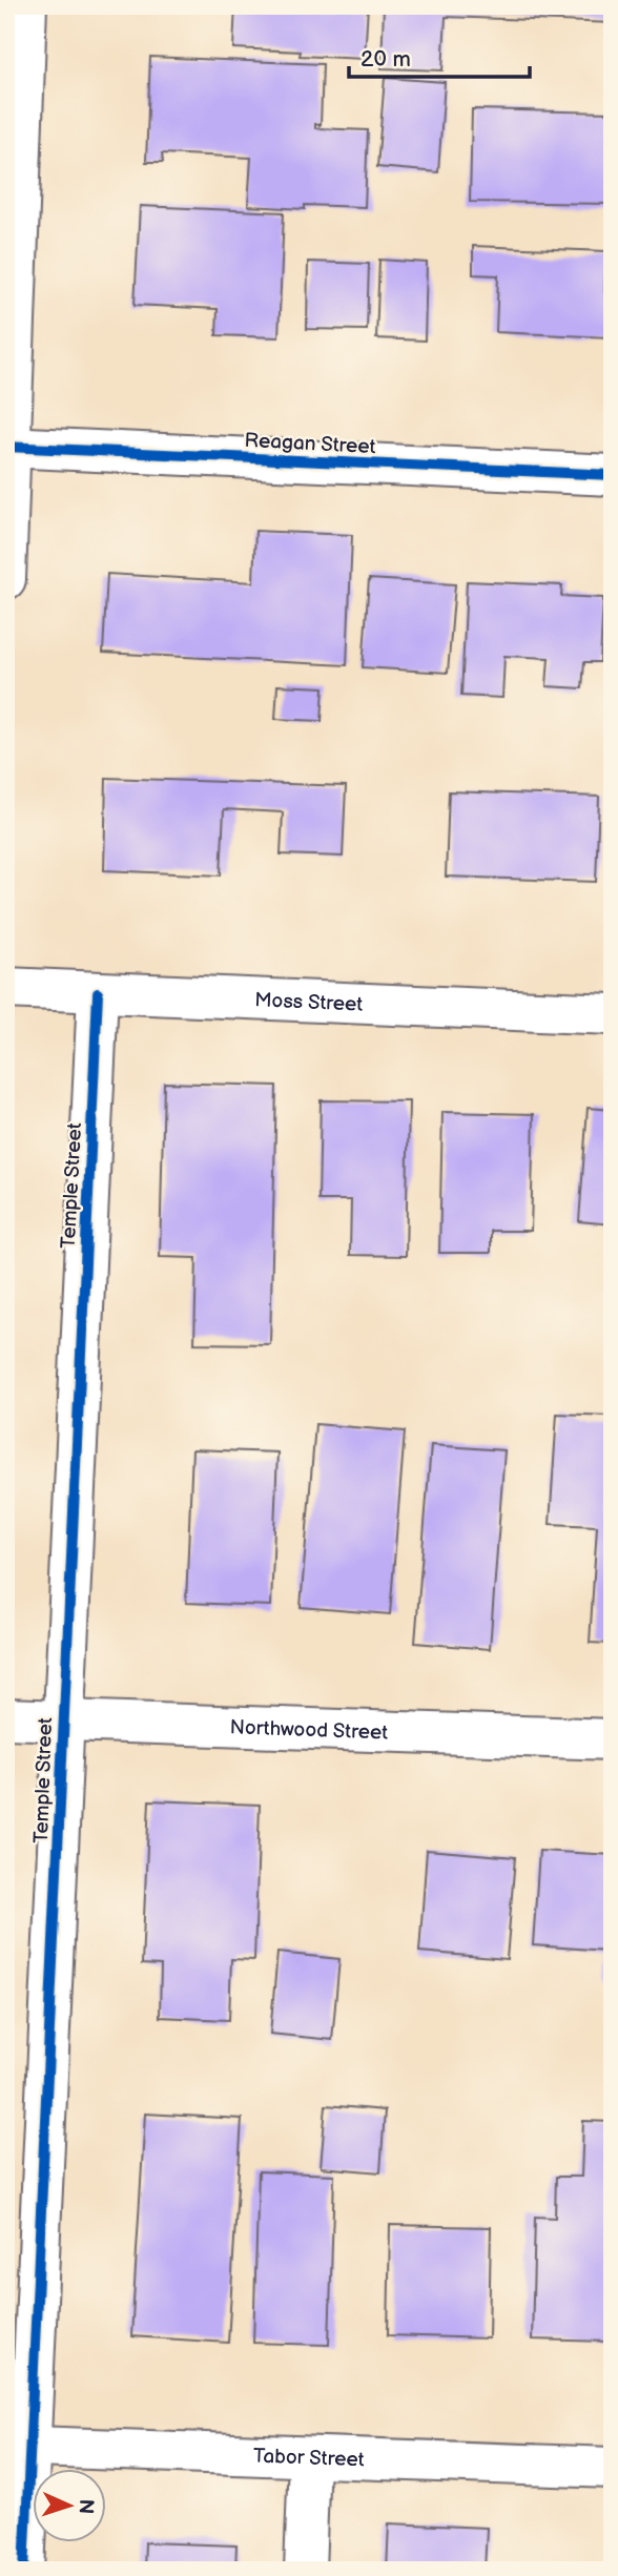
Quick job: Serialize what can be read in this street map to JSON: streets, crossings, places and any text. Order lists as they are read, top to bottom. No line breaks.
{"streets":{"street":["Reagan Street","Moss Street","Temple Street","Northwood Street","Tabor Street"]},"crossings":[["Moss Street","Temple Street"],["Temple Street","Northwood Street"],["Temple Street","Tabor Street"]],"scale_bar":"20 m","north":"right"}
